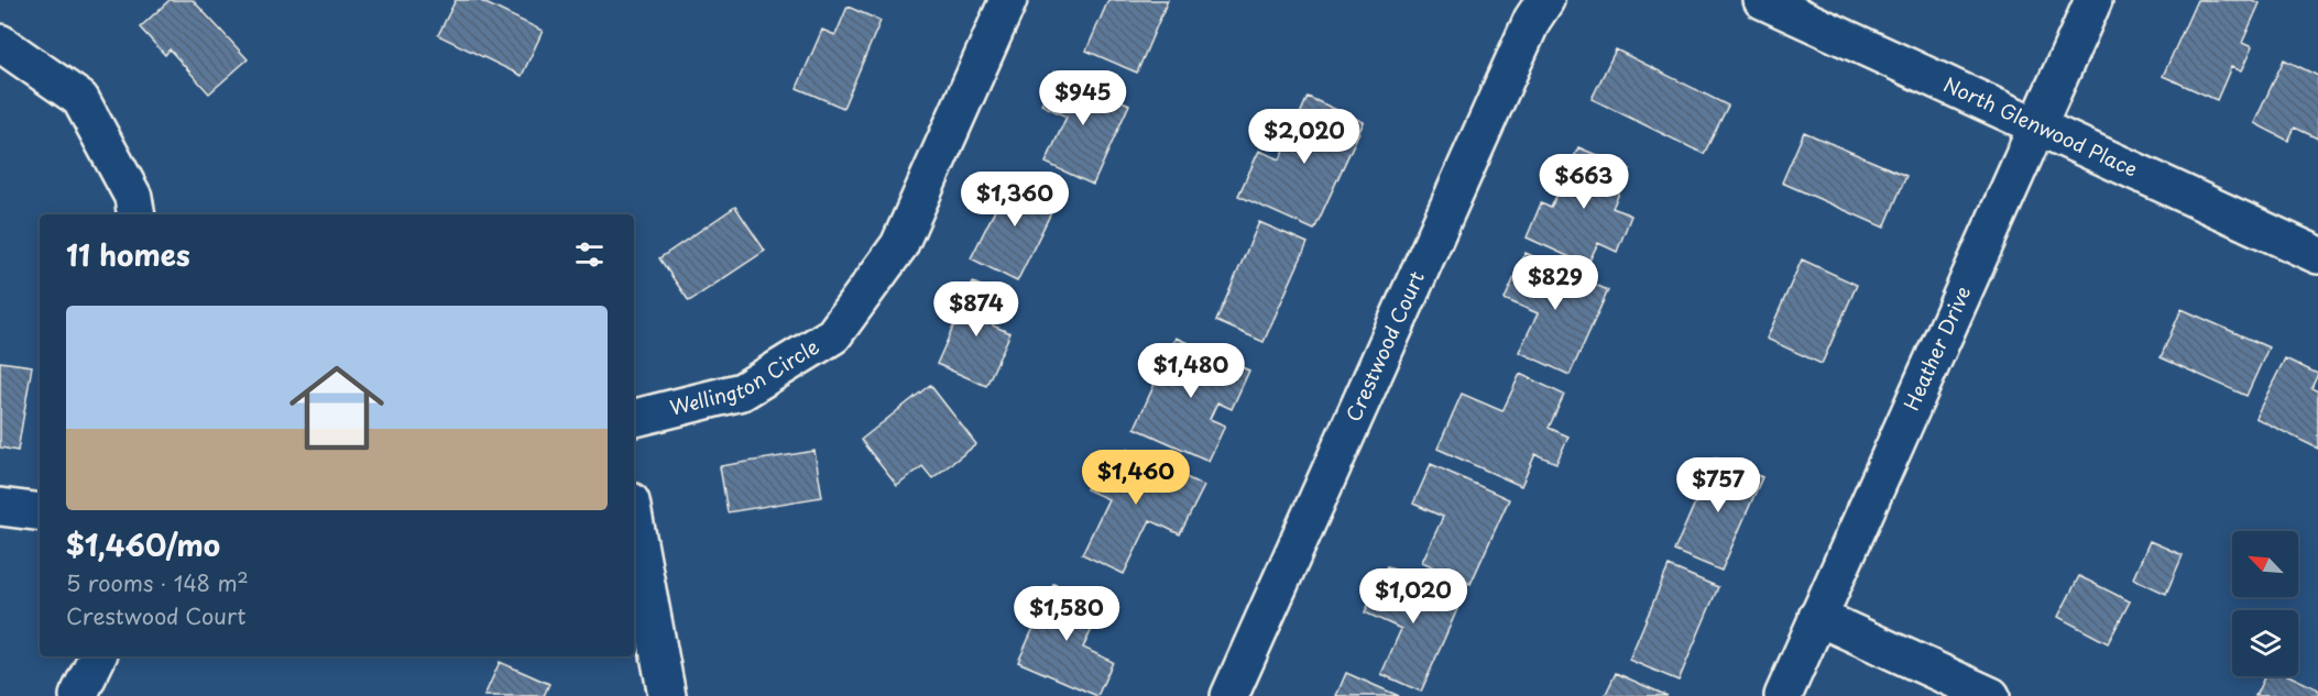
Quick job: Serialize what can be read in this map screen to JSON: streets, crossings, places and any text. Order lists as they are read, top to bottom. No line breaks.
{"streets":{"street":["North Glenwood Place","Crestwood Court","Heather Drive","Wellington Circle"]},"crossings":[["North Glenwood Place","Heather Drive"]],"north":"top left","page":{"price":["$945","$2,020","$663","$1,360","$829","$874","$1,480","$1,460","$757","$1,020","$1,580"],"heading":"11 homes","list":[{"name":"$1,460/mo","note":"5 rooms · 148 m² · Crestwood Court"}]}}
